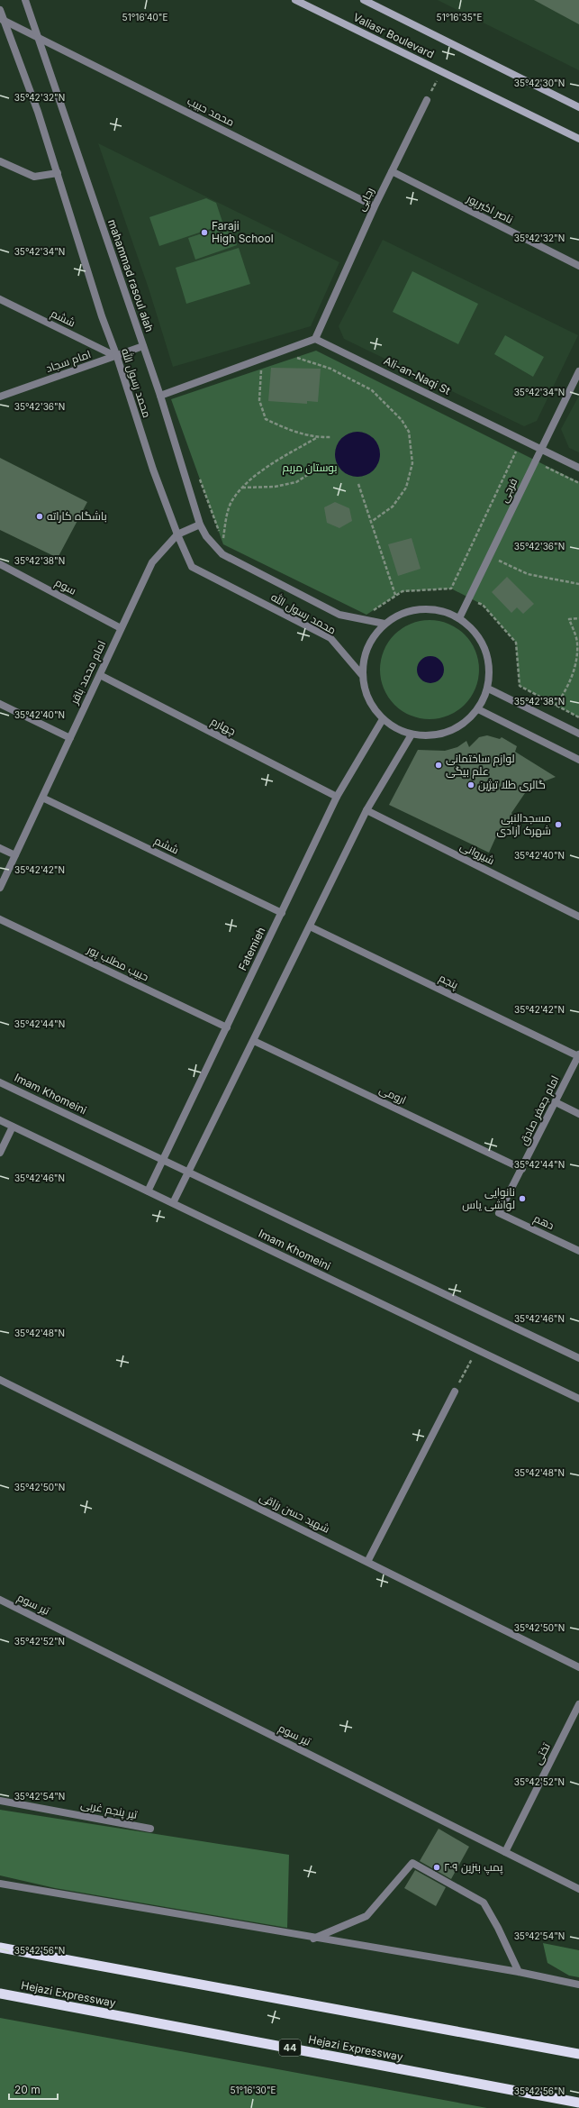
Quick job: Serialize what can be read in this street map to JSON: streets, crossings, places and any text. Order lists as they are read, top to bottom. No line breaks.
{"streets":{"highway":["Hejazi Expressway","44"],"main road":["Valiasr Boulevard"],"street":["محمد حبیب","رجایی","ناصر اکبرپور","mahammad rasoul alah","ششم","امام سجاد","Ali-an-Naqi St","محمد رسول الله","فرجی","سوم","امام محمد باقر","چهارم","شیروانی","Fatemieh","حبیب مطلب پور","پنجم","Imam Khomeini","ارومی","امام جعفر صادق","دهم","شهید حسن رزاقی","تیر سوم","تختی","تیر پنجم غربی"]},"crossings":[["محمد حبیب","رجایی"],["محمد حبیب","mahammad rasoul alah"],["محمد حبیب","محمد رسول الله"],["رجایی","ناصر اکبرپور"],["رجایی","Ali-an-Naqi St"],["mahammad rasoul alah","امام سجاد"],["mahammad rasoul alah","محمد رسول الله"],["mahammad rasoul alah","امام محمد باقر"],["ششم","امام سجاد"],["ششم","محمد رسول الله"],["ششم","امام محمد باقر"],["ششم","Fatemieh"],["امام سجاد","محمد رسول الله"],["Ali-an-Naqi St","فرجی"],["محمد رسول الله","فرجی"],["محمد رسول الله","امام محمد باقر"],["محمد رسول الله","Fatemieh"],["فرجی","Fatemieh"],["سوم","امام محمد باقر"],["امام محمد باقر","چهارم"],["چهارم","Fatemieh"],["Fatemieh","حبیب مطلب پور"],["Fatemieh","Imam Khomeini"],["پنجم","امام جعفر صادق"],["ارومی","امام جعفر صادق"],["امام جعفر صادق","دهم"],["تیر سوم","تختی"]],"parks":["بوستان مریم"],"places":["Faraji High School","باشگاه کاراته","لوازم ساختمانی علم بیگی","گالری طلا تیژین","مسجدالنبی شهرک آزادی","نانوایی لواشی یاس","پمپ بنزین ۲۰۹"],"scale_bar":"20 m","coordinates":["51°16'40\"E","51°16'35\"E","35°42'30\"N","35°42'32\"N","35°42'34\"N","35°42'36\"N","35°42'38\"N","35°42'40\"N","35°42'42\"N","35°42'44\"N","35°42'46\"N","35°42'48\"N","35°42'50\"N","35°42'52\"N","35°42'54\"N","35°42'56\"N","51°16'30\"E"]}
